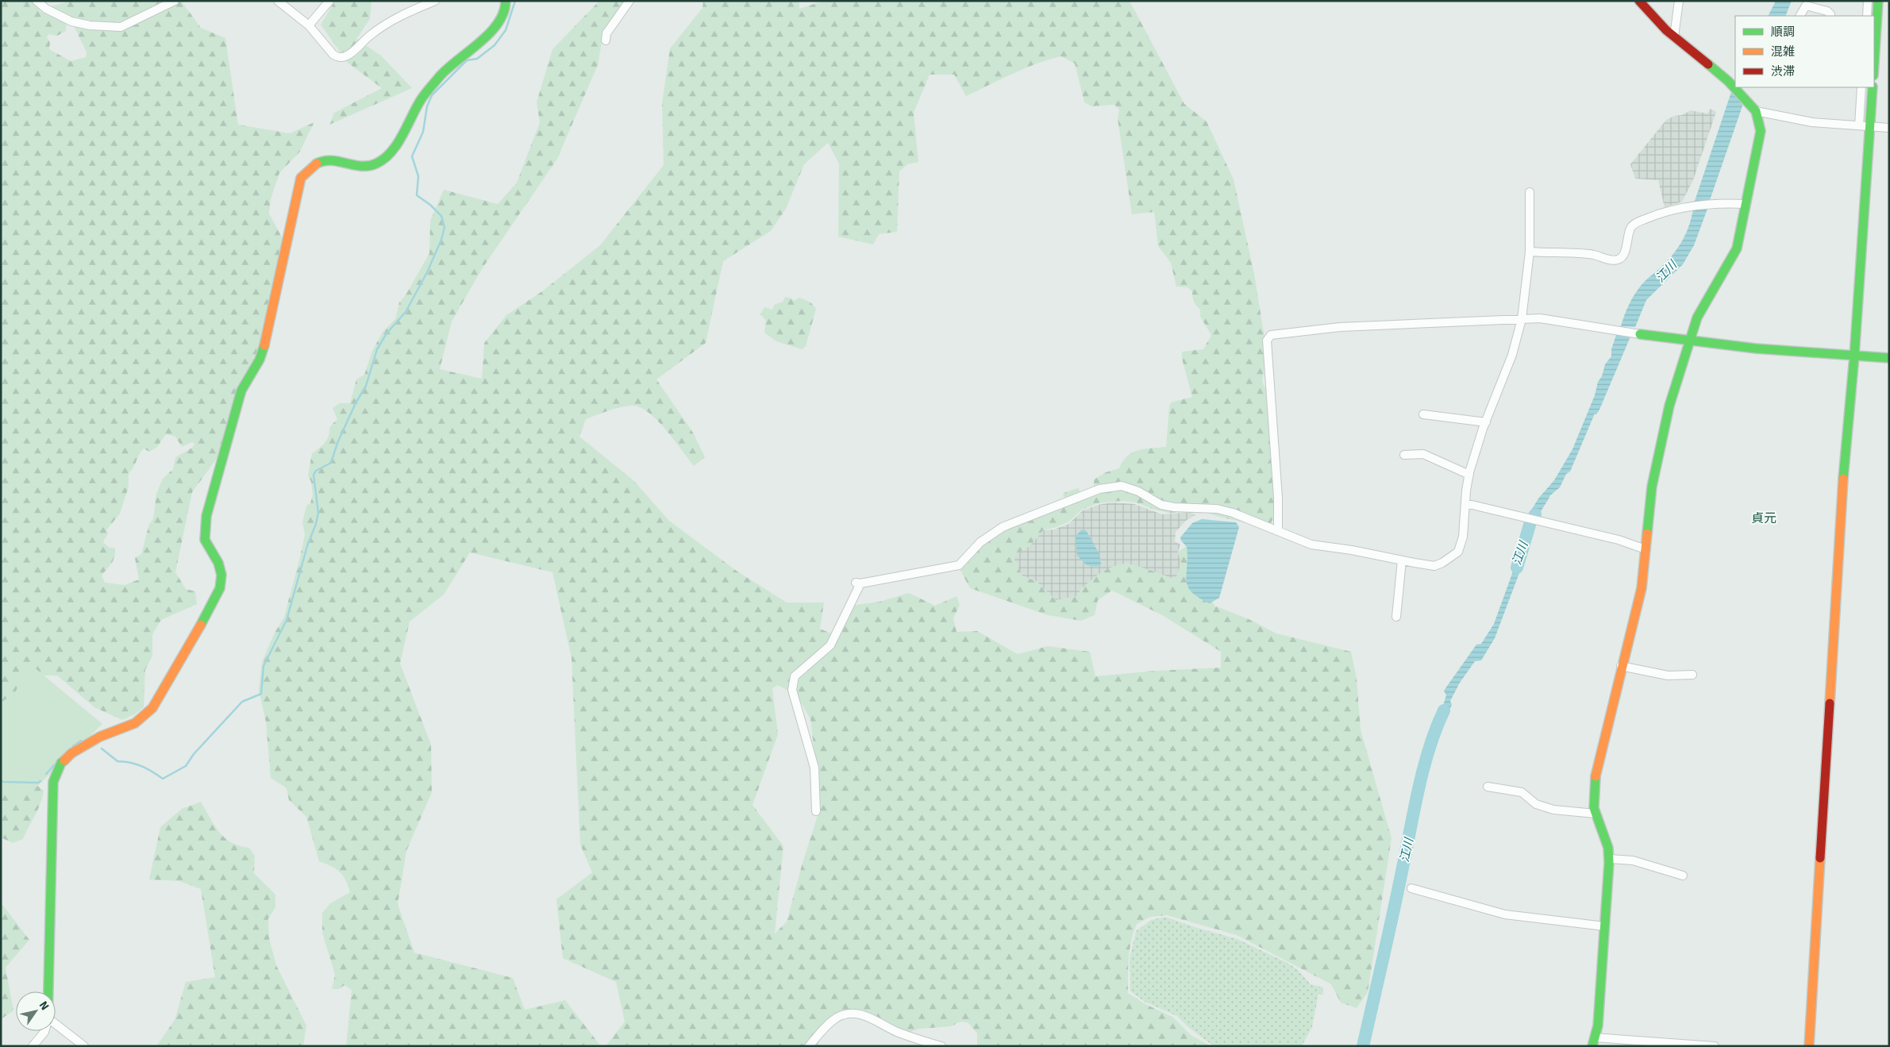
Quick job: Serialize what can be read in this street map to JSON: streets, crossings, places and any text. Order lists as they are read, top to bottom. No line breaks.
{"districts":["貞元"],"water":["江川"],"legend":["順調","混雑","渋滞"],"north":"top right"}
